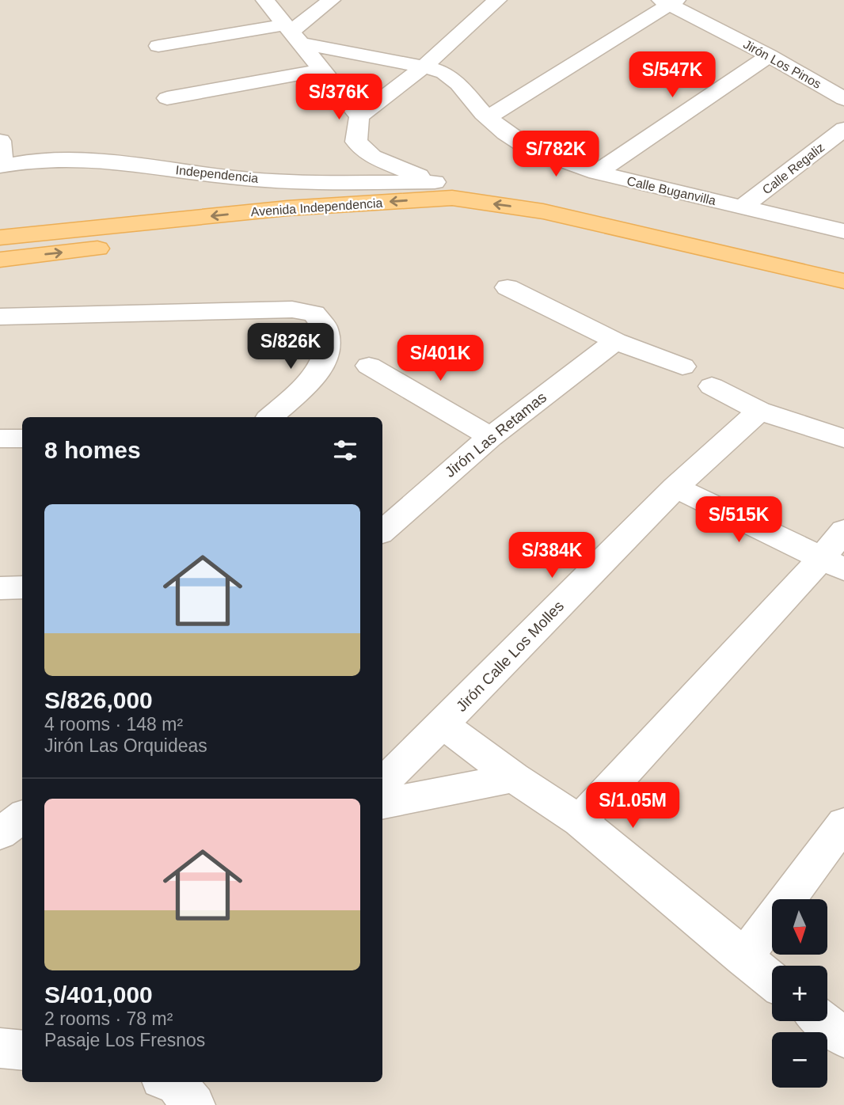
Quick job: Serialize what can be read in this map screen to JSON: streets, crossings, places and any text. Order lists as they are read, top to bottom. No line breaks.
{"streets":{"main road":["Avenida Independencia"],"street":["Jirón Los Pinos","Calle Regaliz","Independencia","Calle Buganvilla","Jirón Las Retamas","Jirón Calle Los Molles"]},"crossings":[["Calle Regaliz","Calle Buganvilla"]],"north":"bottom","page":{"price":["S/547K","S/376K","S/782K","S/826K","S/401K","S/515K","S/384K","S/1.05M"],"heading":"8 homes","list":[{"name":"S/826,000","note":"4 rooms · 148 m² · Jirón Las Orquideas"},{"name":"S/401,000","note":"2 rooms · 78 m² · Pasaje Los Fresnos"}],"map_buttons":["+","−"]}}
